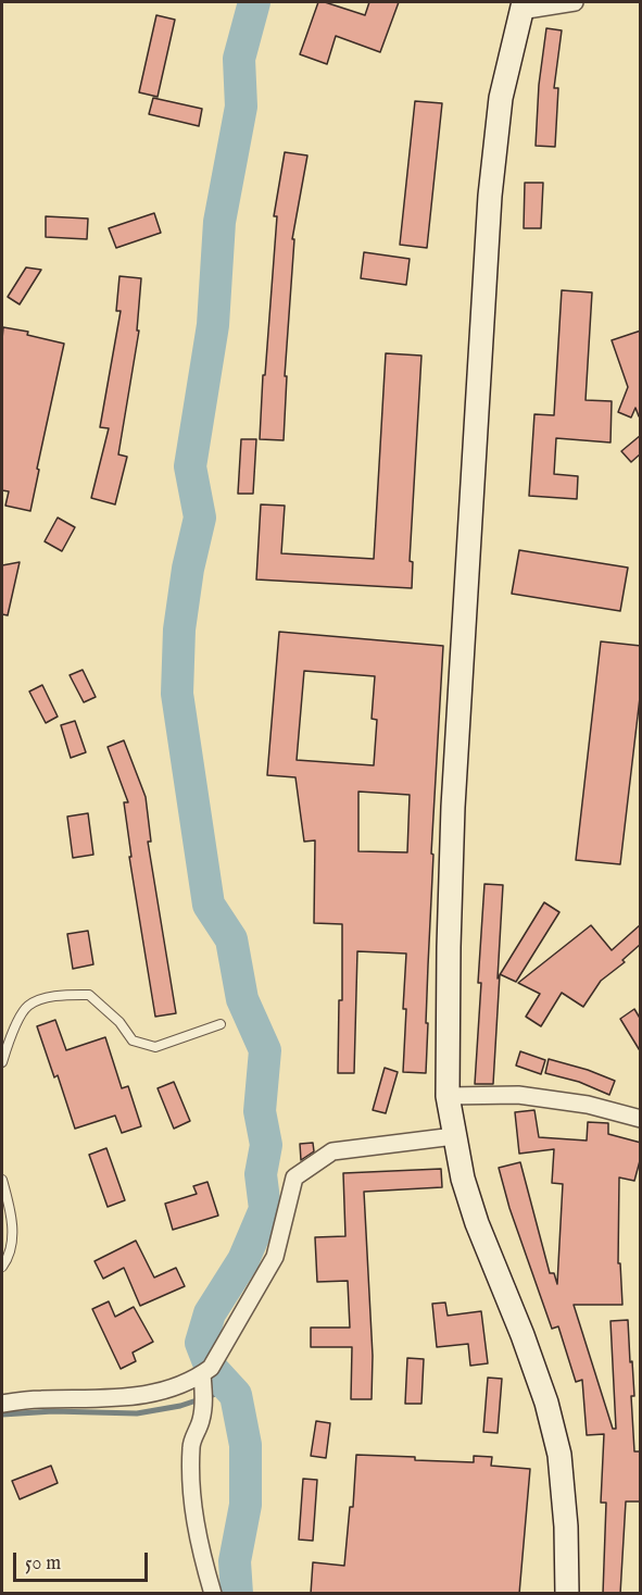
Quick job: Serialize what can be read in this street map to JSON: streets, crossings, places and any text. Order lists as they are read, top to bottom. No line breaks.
{"scale_bar":"50 m"}
